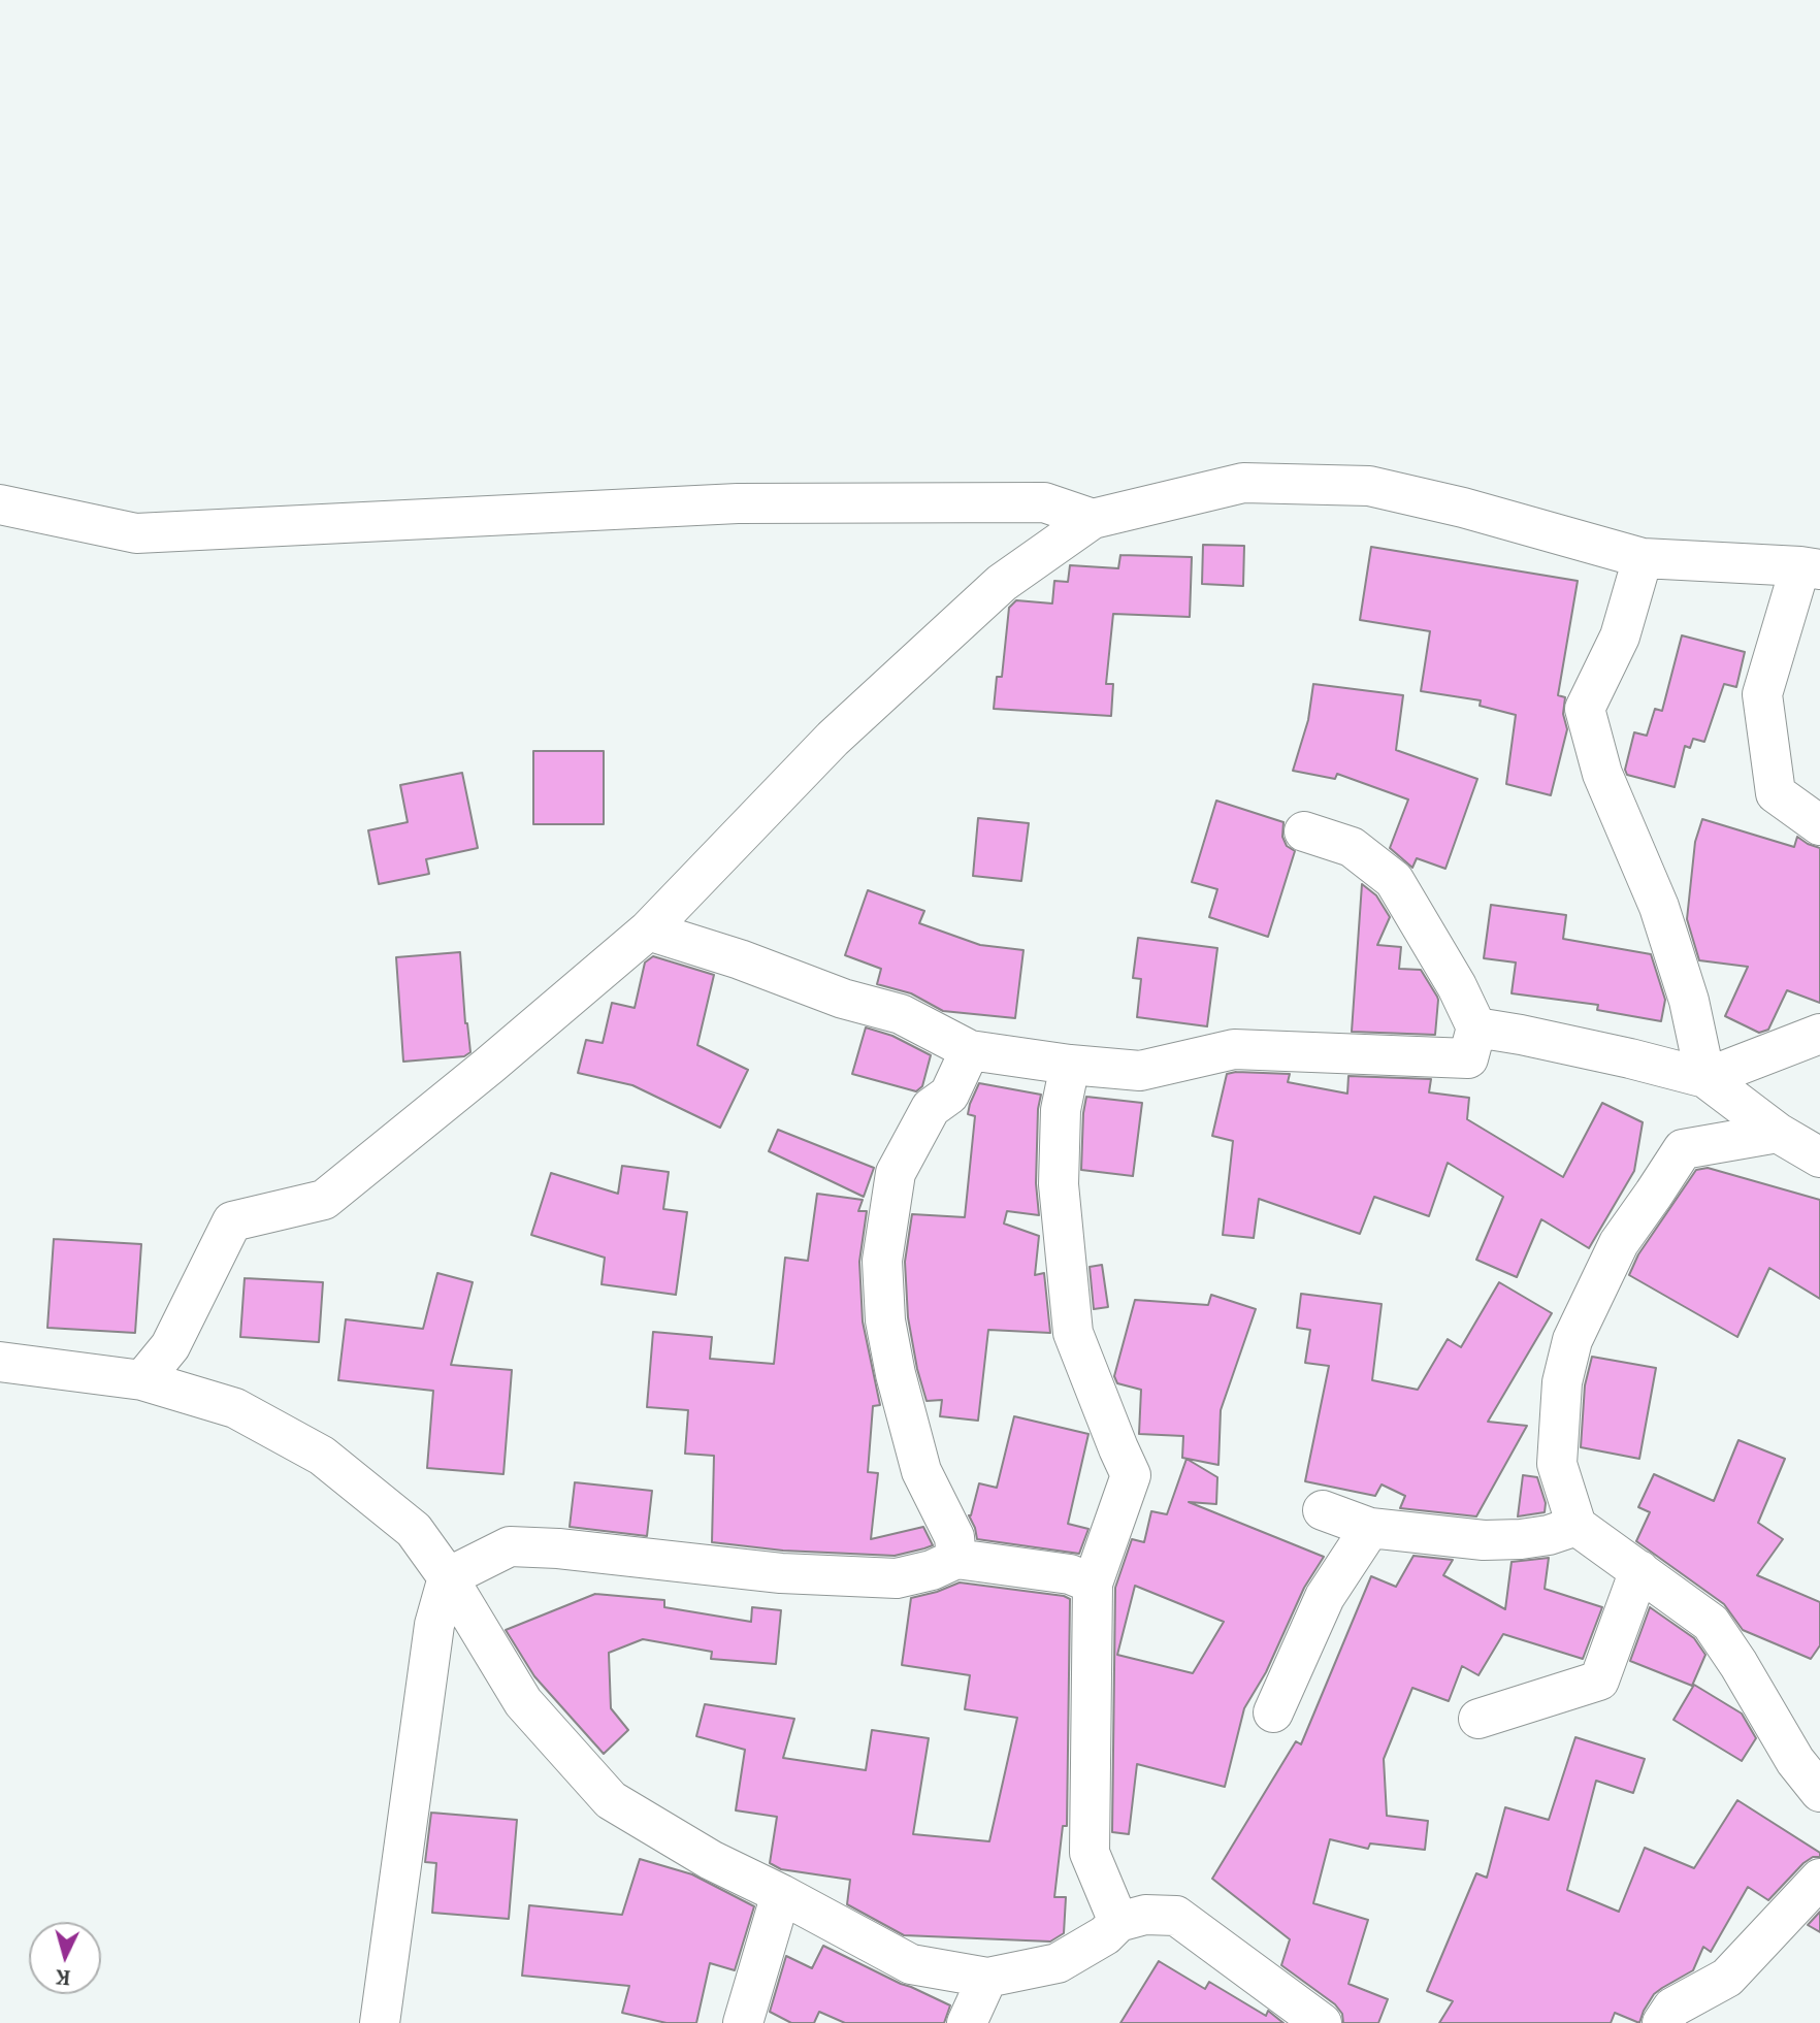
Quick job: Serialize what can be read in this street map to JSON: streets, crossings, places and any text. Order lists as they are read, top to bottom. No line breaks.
{"north":"bottom"}
